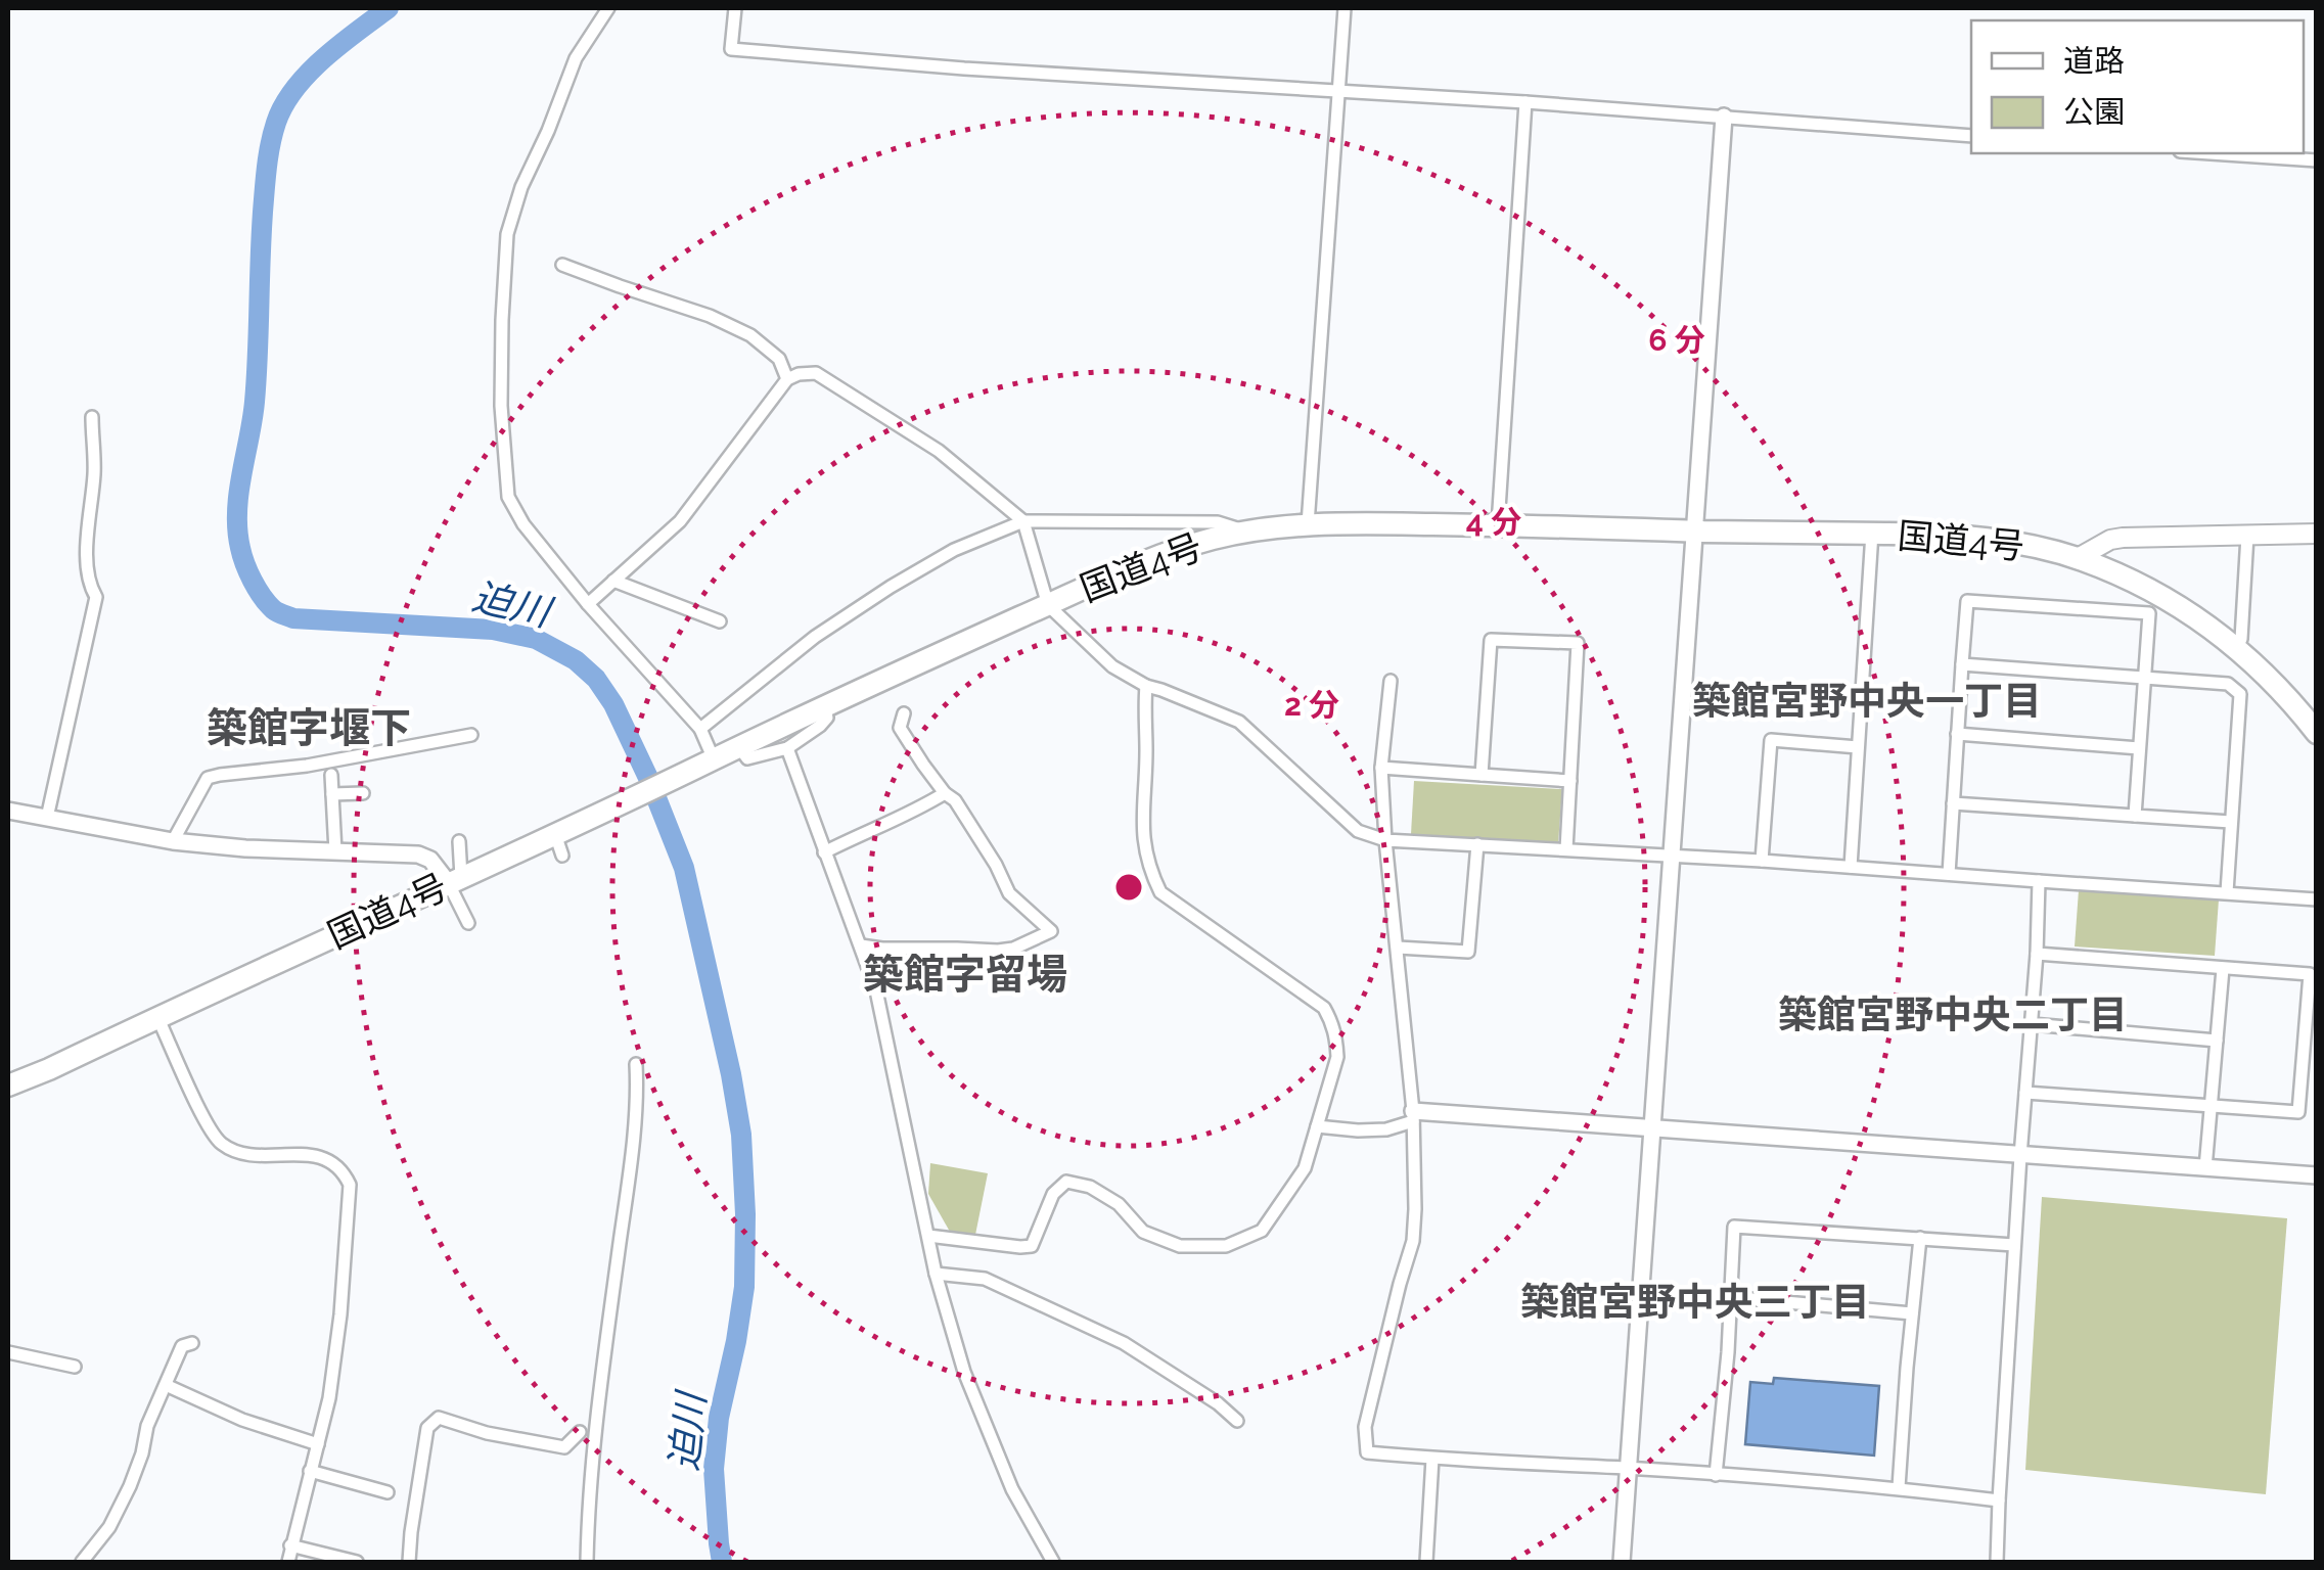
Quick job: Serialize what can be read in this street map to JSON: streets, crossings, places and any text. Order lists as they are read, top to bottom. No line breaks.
{"streets":{"highway":["国道4号"]},"districts":["築館宮野中央一丁目","築館字堰下","築館字留場","築館宮野中央二丁目","築館宮野中央三丁目"],"water":["迫川"],"legend":["道路","公園"],"rings":["6 分","4 分","2 分"]}
